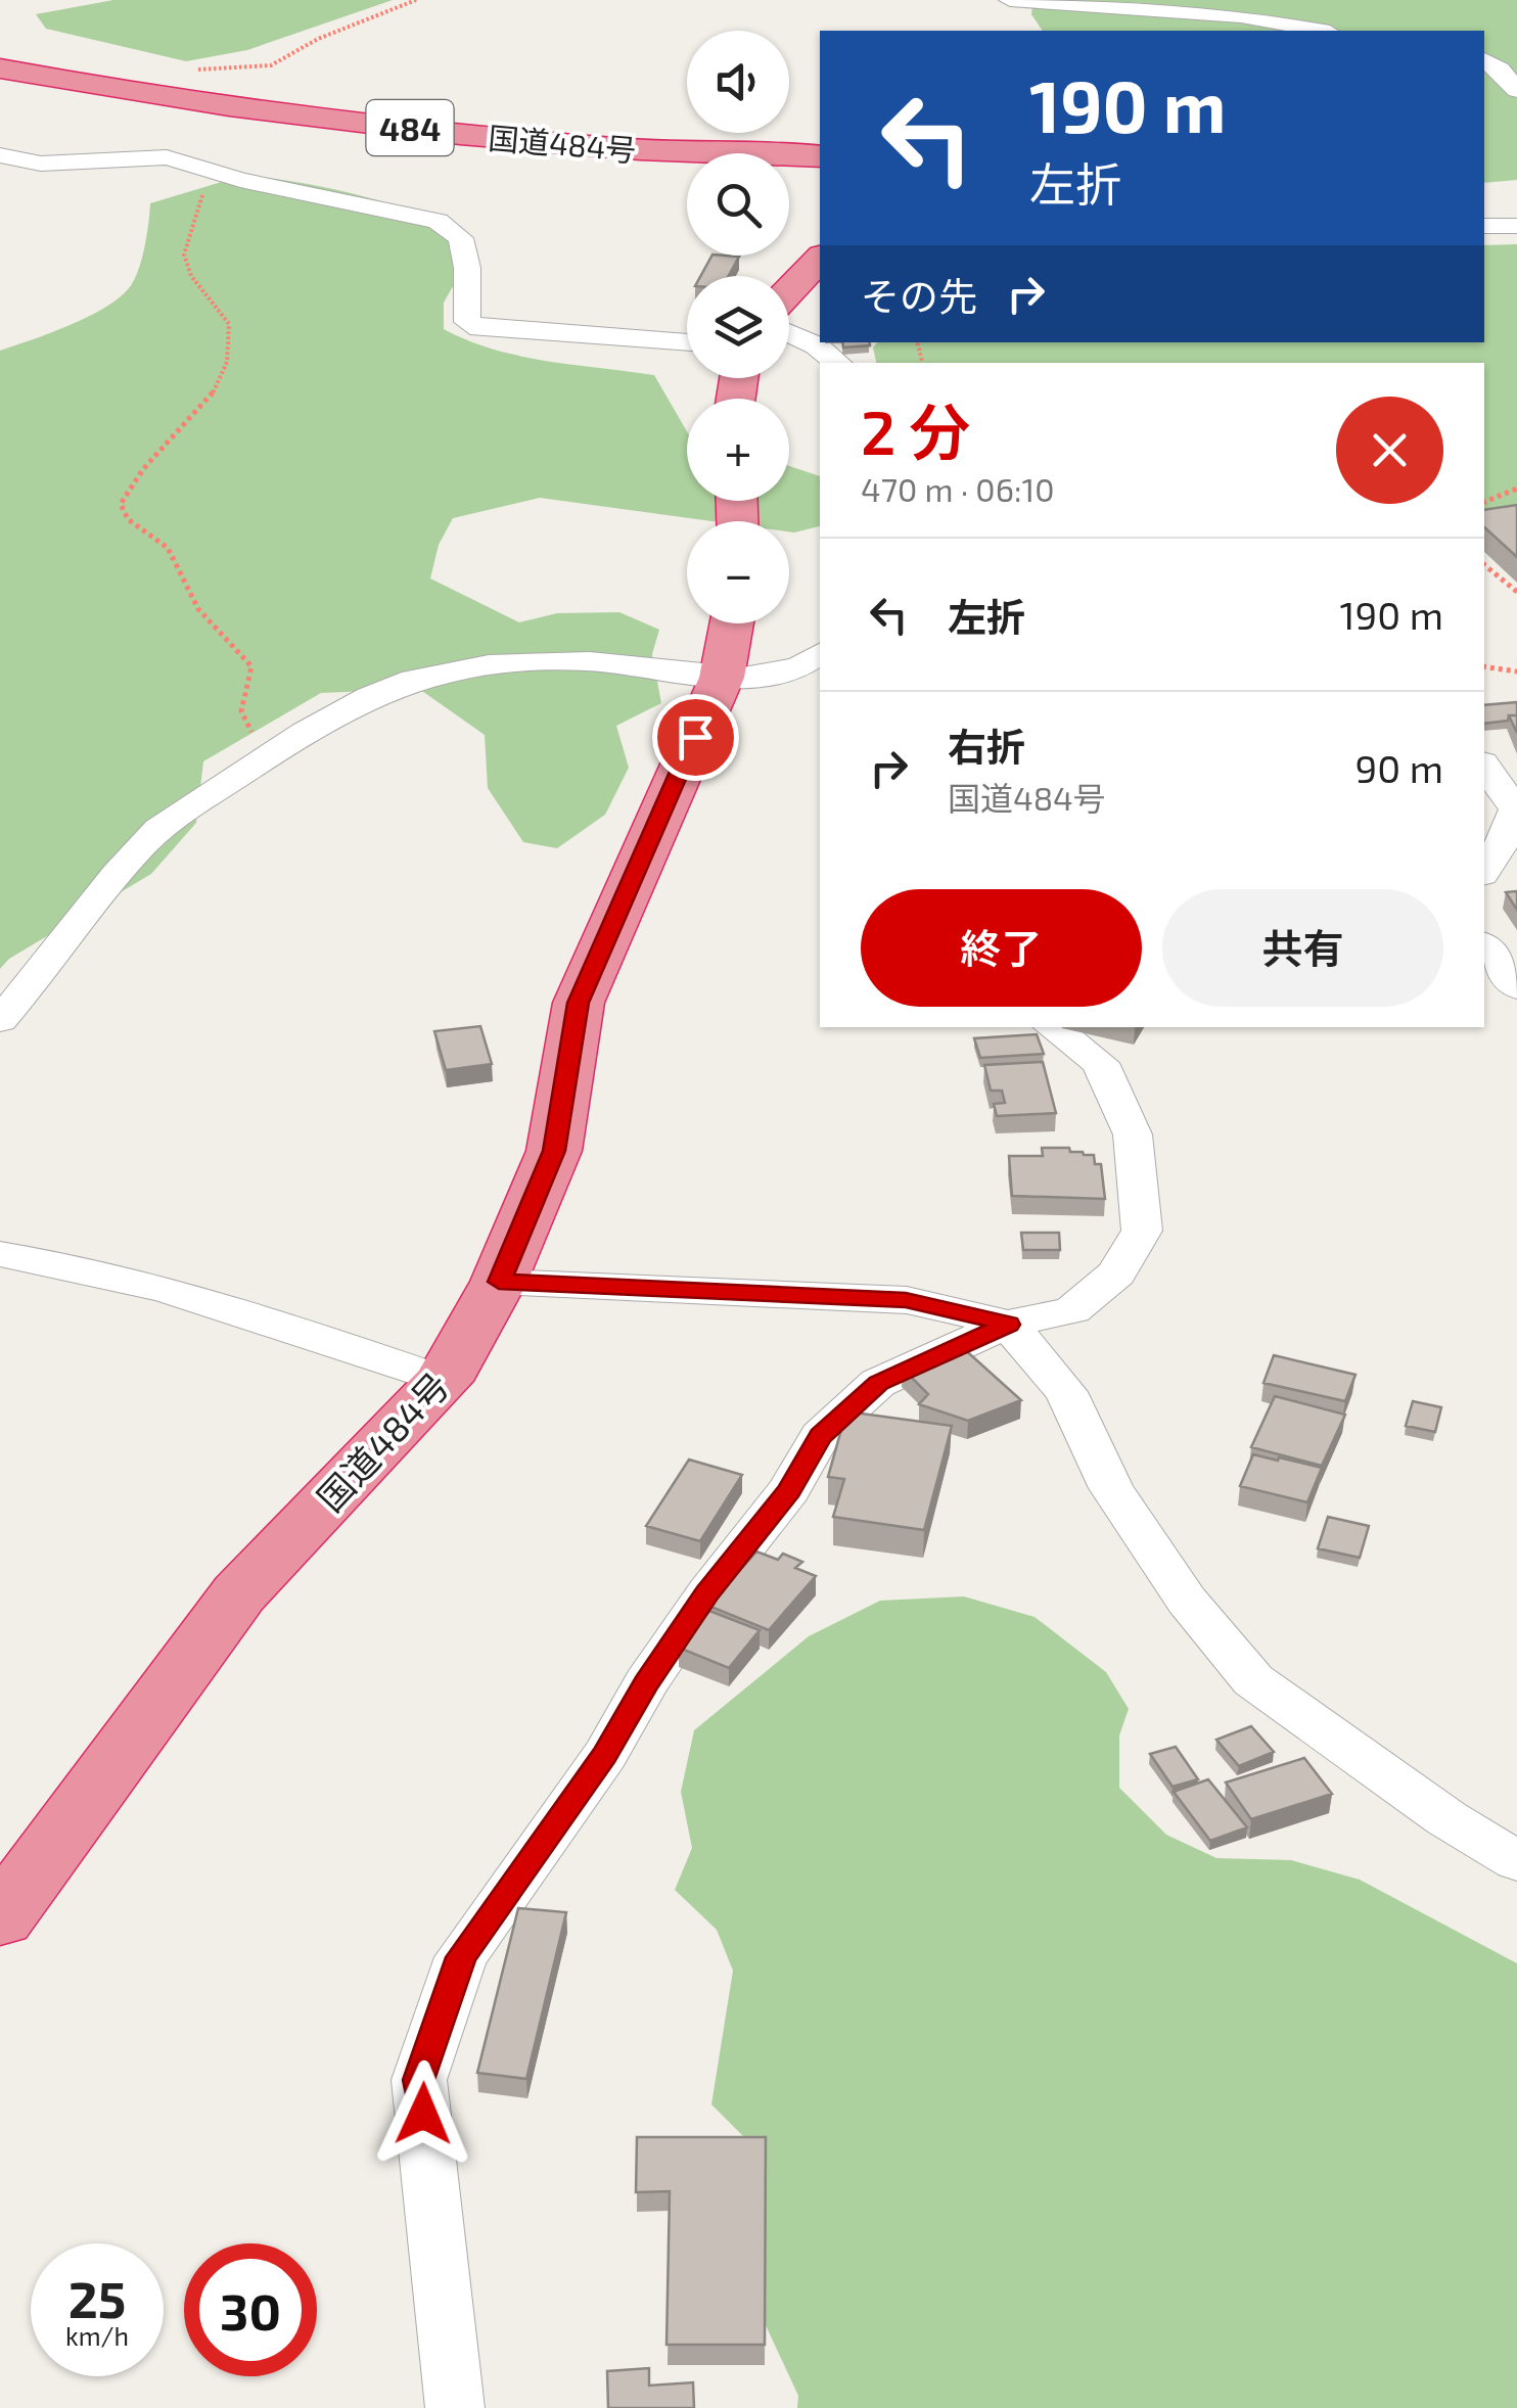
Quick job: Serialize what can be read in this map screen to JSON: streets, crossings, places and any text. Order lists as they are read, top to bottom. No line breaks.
{"streets":{"highway":["484","国道484号"]},"page":{"map_buttons":["+","−"],"turn":["190 m","左折"],"then":"その先","heading":["2 分","470 m · 06:10"],"list":[{"name":"左折","value":"190 m"},{"name":"右折","note":"国道484号","value":"90 m"}],"buttons":["終了","共有"],"speed":"25 km/h","limit":"30"}}
